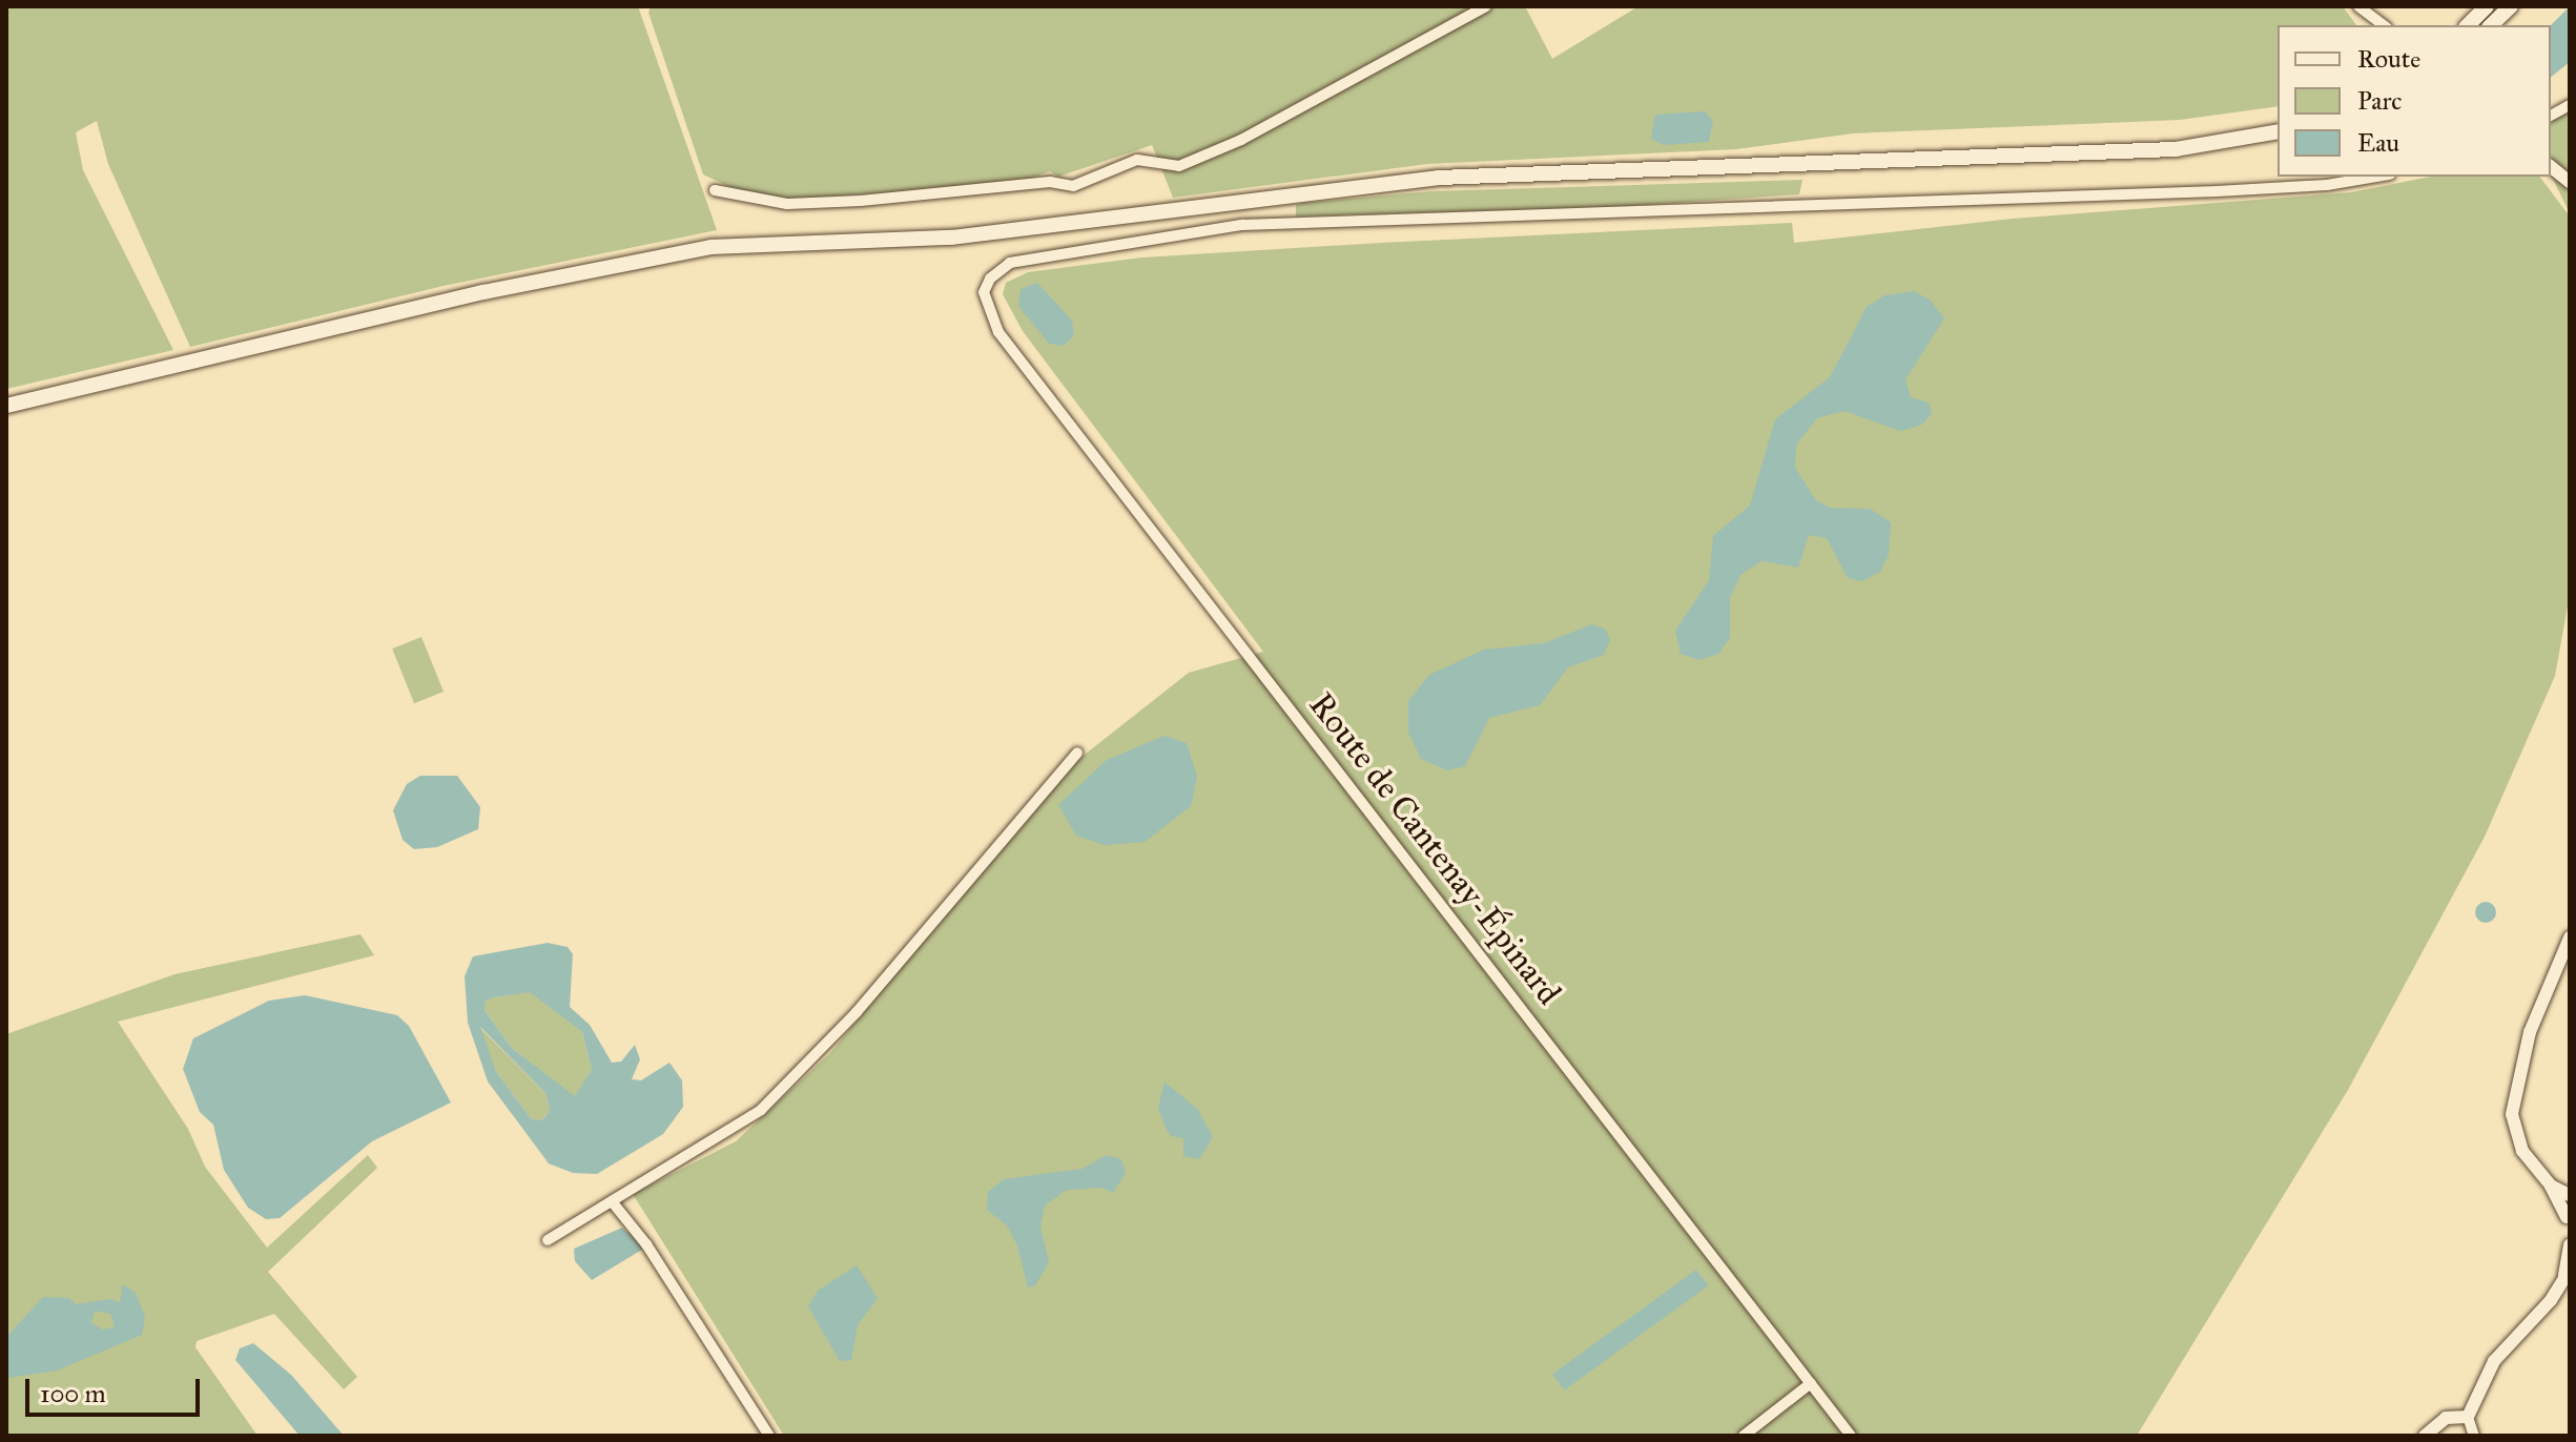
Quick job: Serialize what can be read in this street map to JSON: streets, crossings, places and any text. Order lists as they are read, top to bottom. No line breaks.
{"streets":{"street":["Route de Cantenay-Épinard"]},"legend":["Route","Parc","Eau"],"scale_bar":"100 m"}
